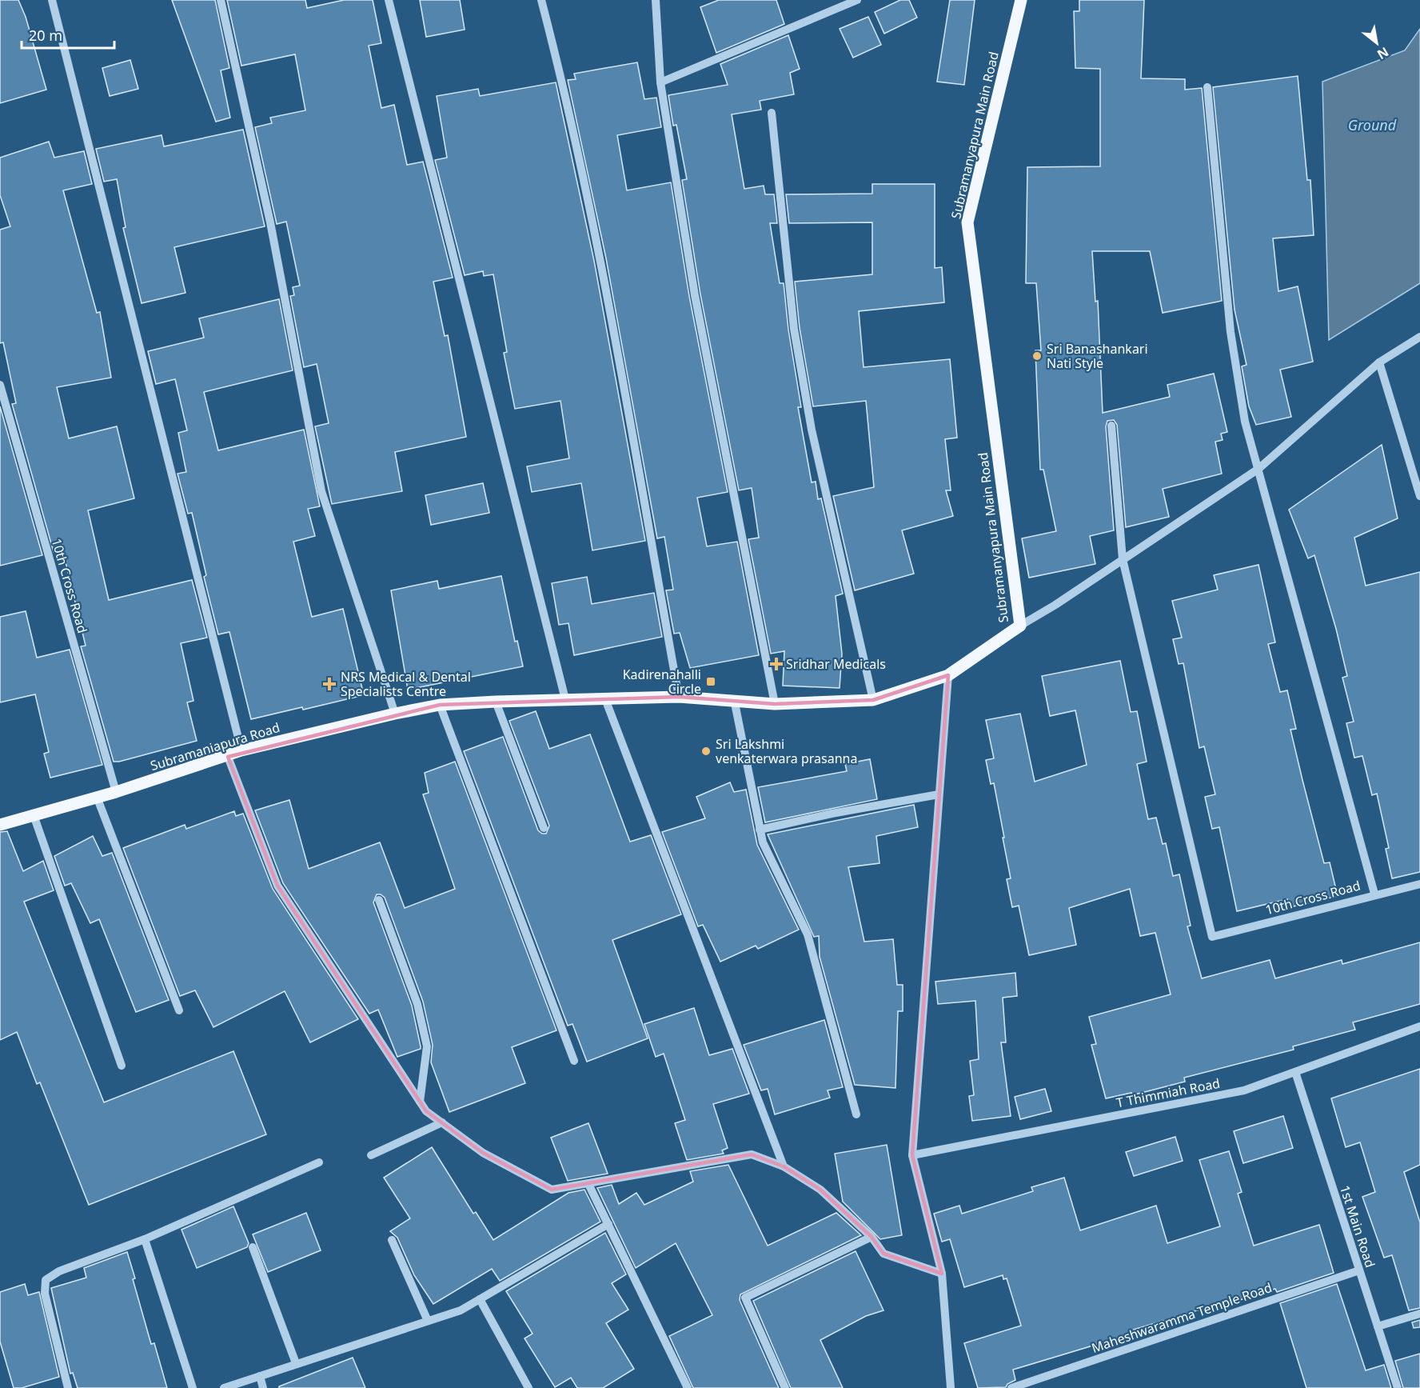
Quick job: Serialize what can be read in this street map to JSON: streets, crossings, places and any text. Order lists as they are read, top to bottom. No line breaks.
{"streets":{"main road":["Subramanyapura Main Road","Subramaniapura Road"],"street":["10th Cross Road","T Thimmiah Road","1st Main Road","Maheshwaramma Temple Road"]},"crossings":[["Subramanyapura Main Road","Subramaniapura Road"],["10th Cross Road","Subramaniapura Road"],["T Thimmiah Road","1st Main Road"],["1st Main Road","Maheshwaramma Temple Road"]],"water":["Ground"],"places":{"other":["Sri Banashankari Nati Style","Sri Lakshmi venkaterwara prasanna"],"health":["Sridhar Medicals","NRS Medical & Dental Specialists Centre"],"transit":["Kadirenahalli Circle"]},"scale_bar":"20 m","north":"bottom right"}
